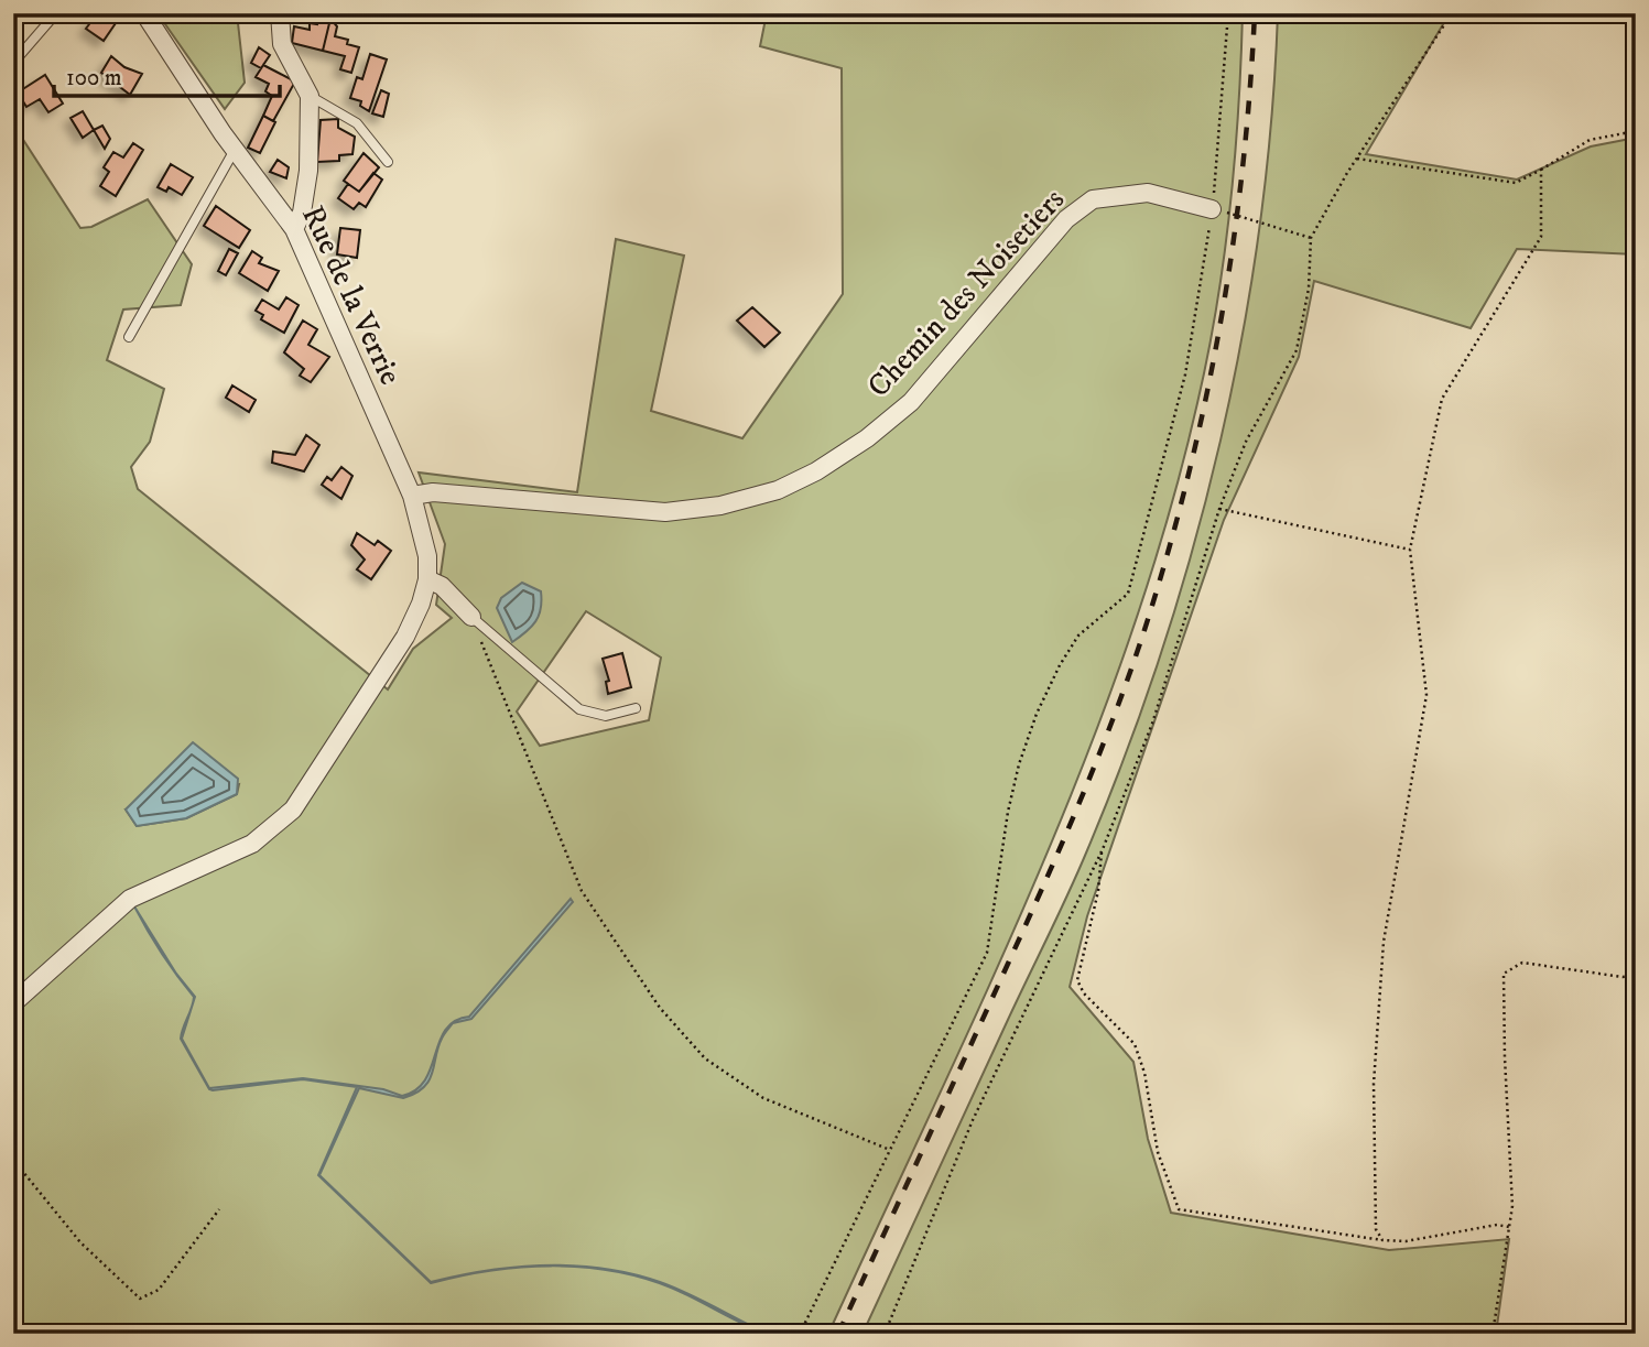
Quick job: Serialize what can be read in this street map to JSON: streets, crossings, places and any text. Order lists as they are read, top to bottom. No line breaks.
{"streets":{"street":["Chemin des Noisetiers","Rue de la Verrie"]},"crossings":[["Chemin des Noisetiers","Rue de la Verrie"]],"scale_bar":"100 m"}
